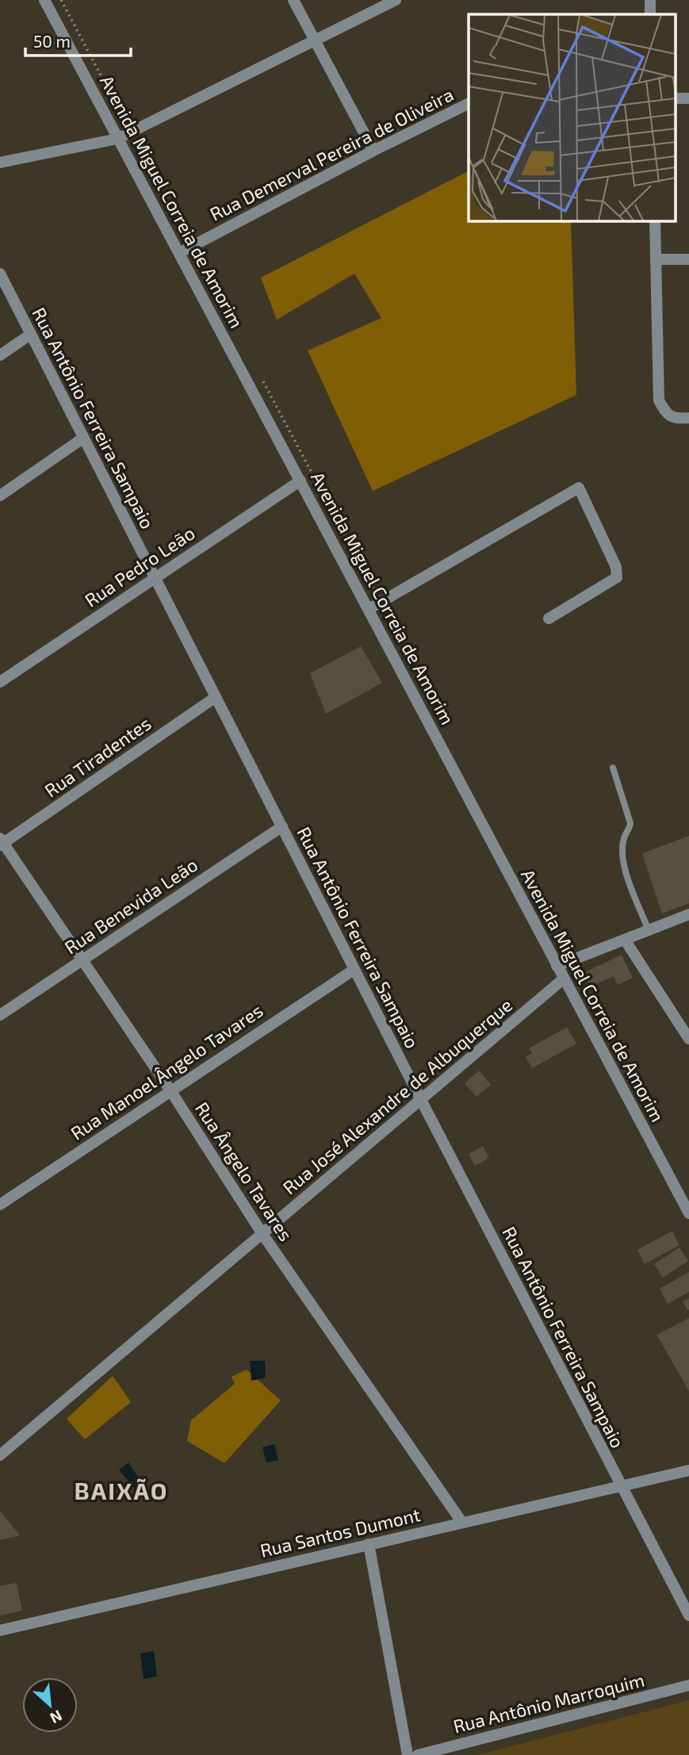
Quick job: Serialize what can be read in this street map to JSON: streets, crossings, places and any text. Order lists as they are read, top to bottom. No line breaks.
{"streets":{"street":["Rua Demerval Pereira de Oliveira","Avenida Miguel Correia de Amorim","Rua Antônio Ferreira Sampaio","Rua Pedro Leão","Rua Tiradentes","Rua Benevida Leão","Rua Manoel Ângelo Tavares","Rua José Alexandre de Albuquerque","Rua Ângelo Tavares","Rua Santos Dumont","Rua Antônio Marroquim"]},"crossings":[["Rua Demerval Pereira de Oliveira","Avenida Miguel Correia de Amorim"],["Avenida Miguel Correia de Amorim","Rua Pedro Leão"],["Avenida Miguel Correia de Amorim","Rua José Alexandre de Albuquerque"],["Rua Antônio Ferreira Sampaio","Rua Pedro Leão"],["Rua Antônio Ferreira Sampaio","Rua Tiradentes"],["Rua Antônio Ferreira Sampaio","Rua Benevida Leão"],["Rua Antônio Ferreira Sampaio","Rua Manoel Ângelo Tavares"],["Rua Antônio Ferreira Sampaio","Rua José Alexandre de Albuquerque"],["Rua Antônio Ferreira Sampaio","Rua Santos Dumont"],["Rua Tiradentes","Rua Ângelo Tavares"],["Rua Benevida Leão","Rua Ângelo Tavares"],["Rua Manoel Ângelo Tavares","Rua Ângelo Tavares"],["Rua José Alexandre de Albuquerque","Rua Ângelo Tavares"],["Rua Ângelo Tavares","Rua Santos Dumont"]],"districts":["BAIXÃO"],"scale_bar":"50 m","north":"bottom right"}
